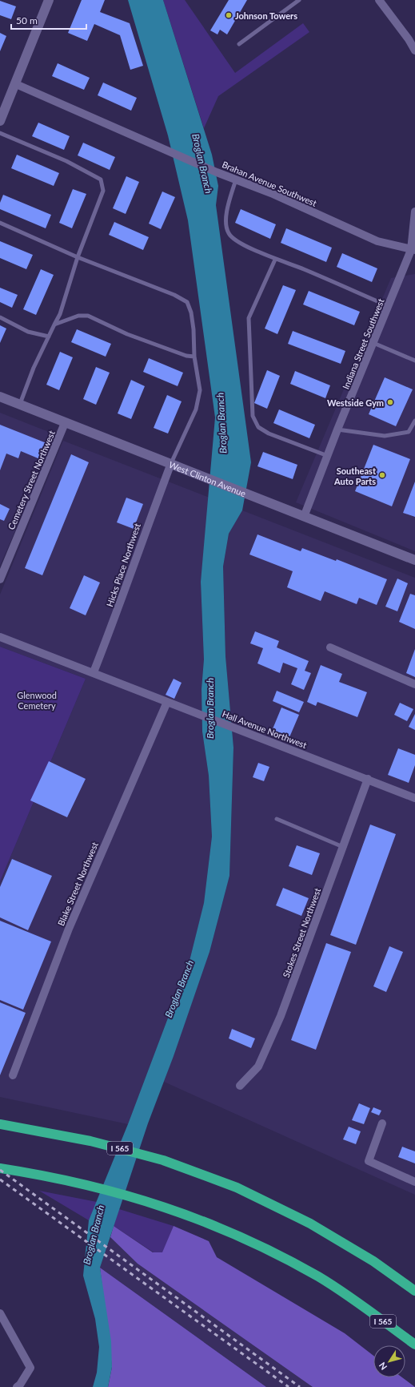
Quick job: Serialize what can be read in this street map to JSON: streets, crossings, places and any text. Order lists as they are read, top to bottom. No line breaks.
{"streets":{"highway":["I 565"],"street":["Brahan Avenue Southwest","Indiana Street Southwest","West Clinton Avenue","Cemetery Street Northwest","Hicks Place Northwest","Hall Avenue Northwest","Blake Street Northwest","Stokes Street Northwest"]},"crossings":[["Brahan Avenue Southwest","Indiana Street Southwest"],["Indiana Street Southwest","West Clinton Avenue"],["West Clinton Avenue","Cemetery Street Northwest"],["West Clinton Avenue","Hicks Place Northwest"],["Hicks Place Northwest","Hall Avenue Northwest"],["Hall Avenue Northwest","Blake Street Northwest"],["Hall Avenue Northwest","Stokes Street Northwest"]],"water":["Broglan Branch"],"parks":["Glenwood Cemetery"],"places":["Johnson Towers","Westside Gym","Southeast Auto Parts"],"scale_bar":"50 m","north":"bottom left"}
